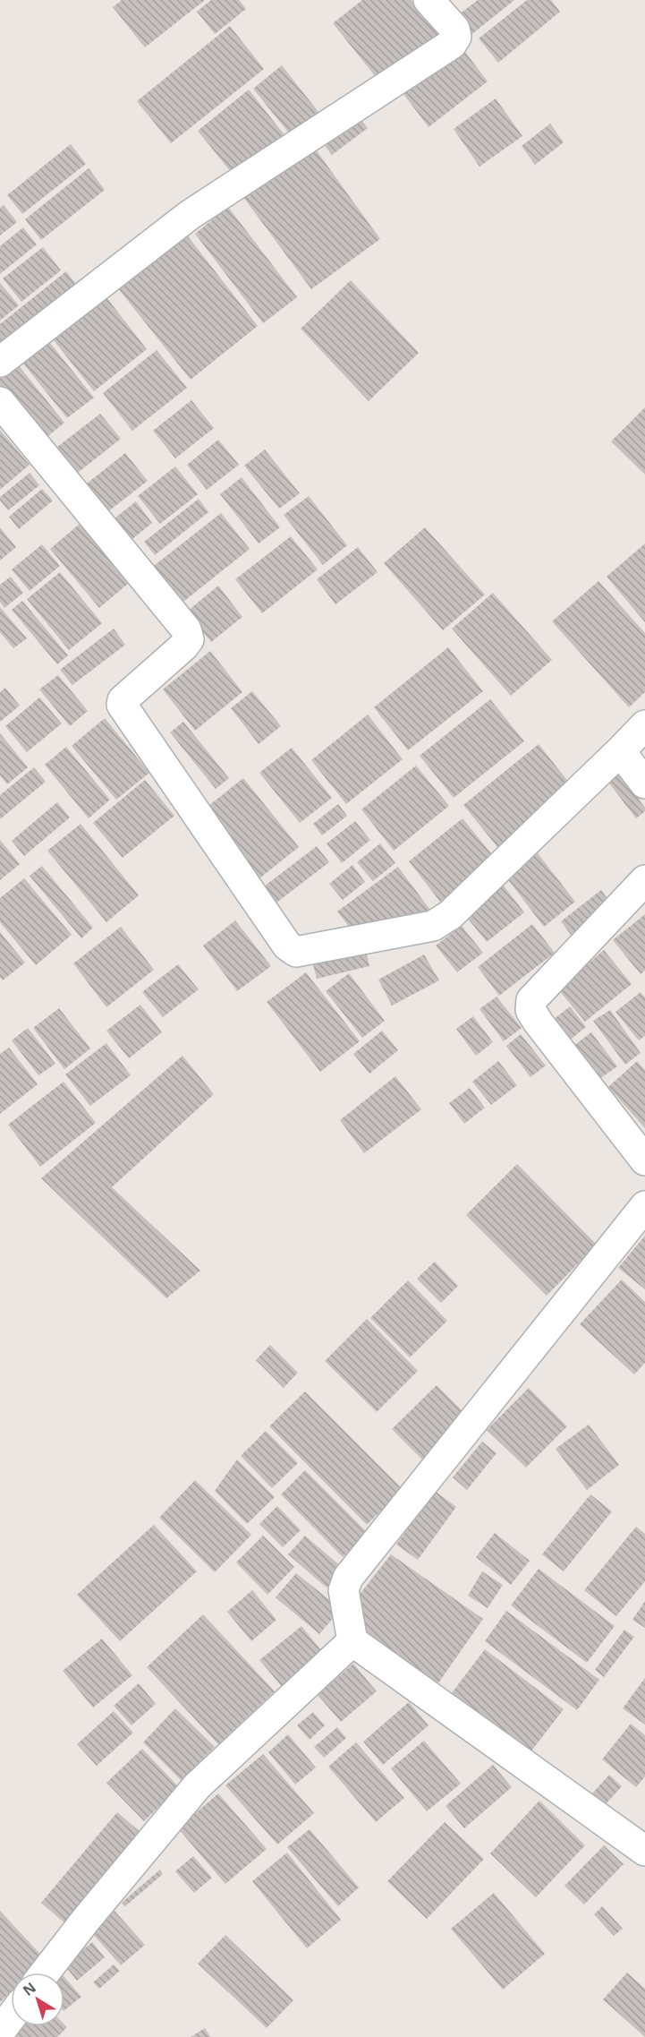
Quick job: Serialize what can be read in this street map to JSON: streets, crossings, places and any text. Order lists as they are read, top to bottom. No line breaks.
{"north":"top left"}
